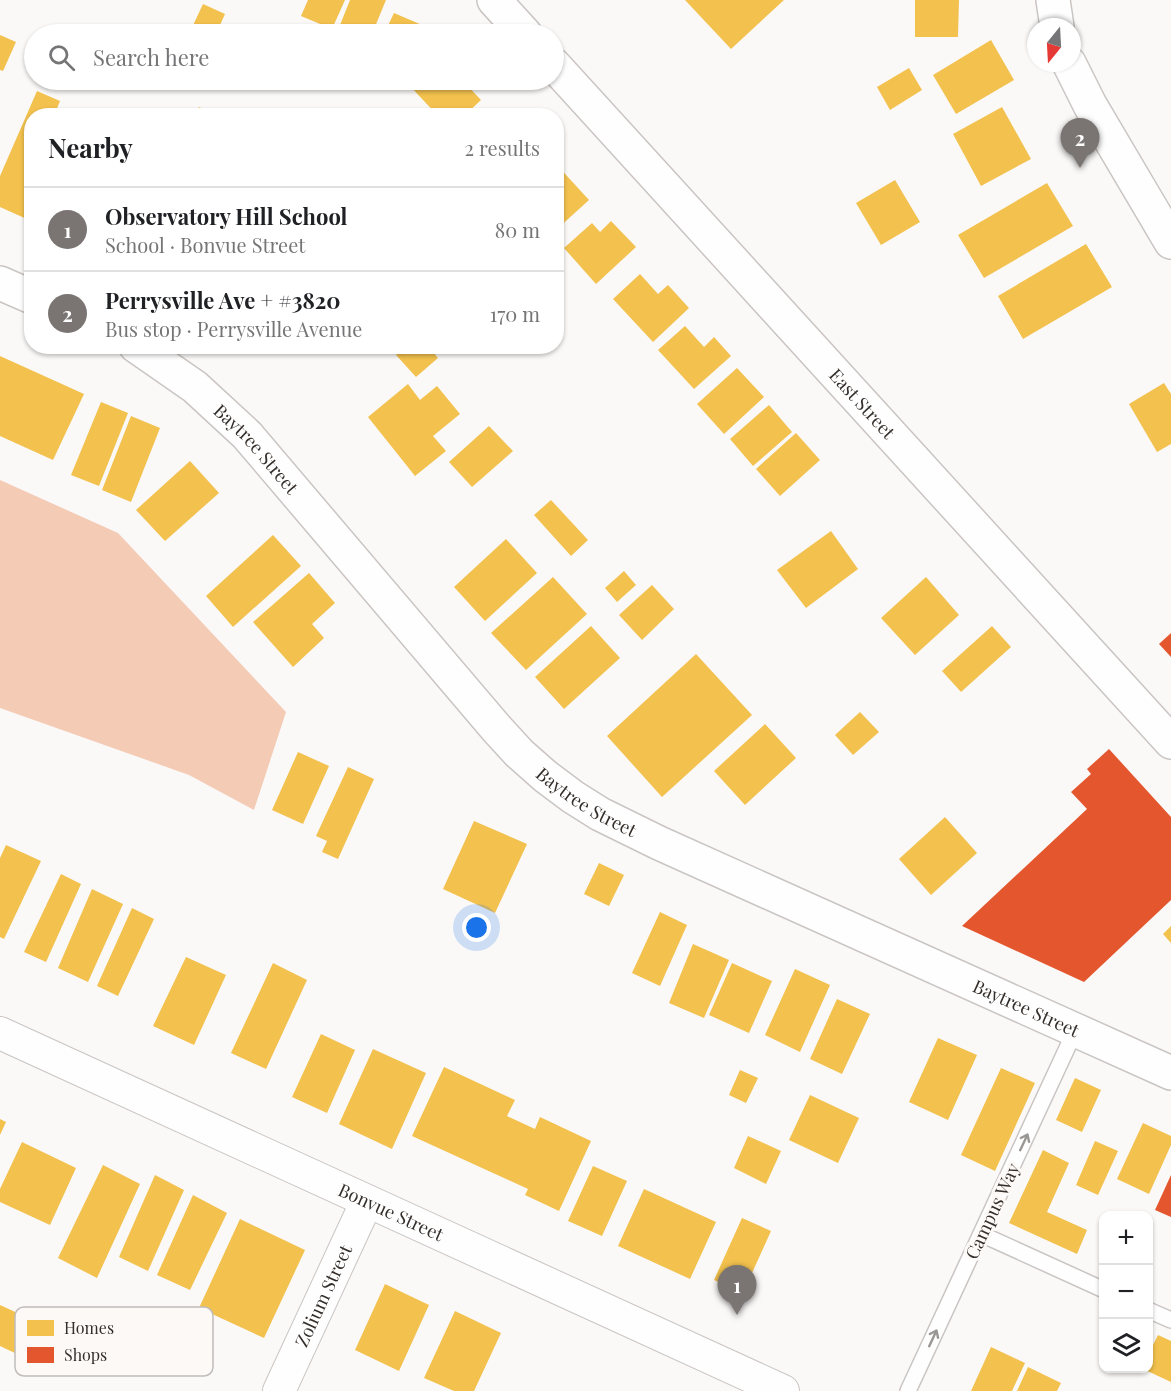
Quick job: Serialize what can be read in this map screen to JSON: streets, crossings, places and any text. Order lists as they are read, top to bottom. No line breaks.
{"streets":{"street":["East Street","Baytree Street","Bonvue Street","Zolium Street"],"lane":["Campus Way"]},"crossings":[["Baytree Street","Campus Way"],["Bonvue Street","Zolium Street"]],"one_way":["Campus Way"],"legend":["Homes","Shops"],"north":"bottom","page":{"search":"Search here","heading":["Nearby","2 results"],"pins":["2","1"],"list":[{"mark":"1","name":"Observatory Hill School","note":"School · Bonvue Street","value":"80 m"},{"mark":"2","name":"Perrysville Ave + #3820","note":"Bus stop · Perrysville Avenue","value":"170 m"}],"map_buttons":["+","−"]}}
